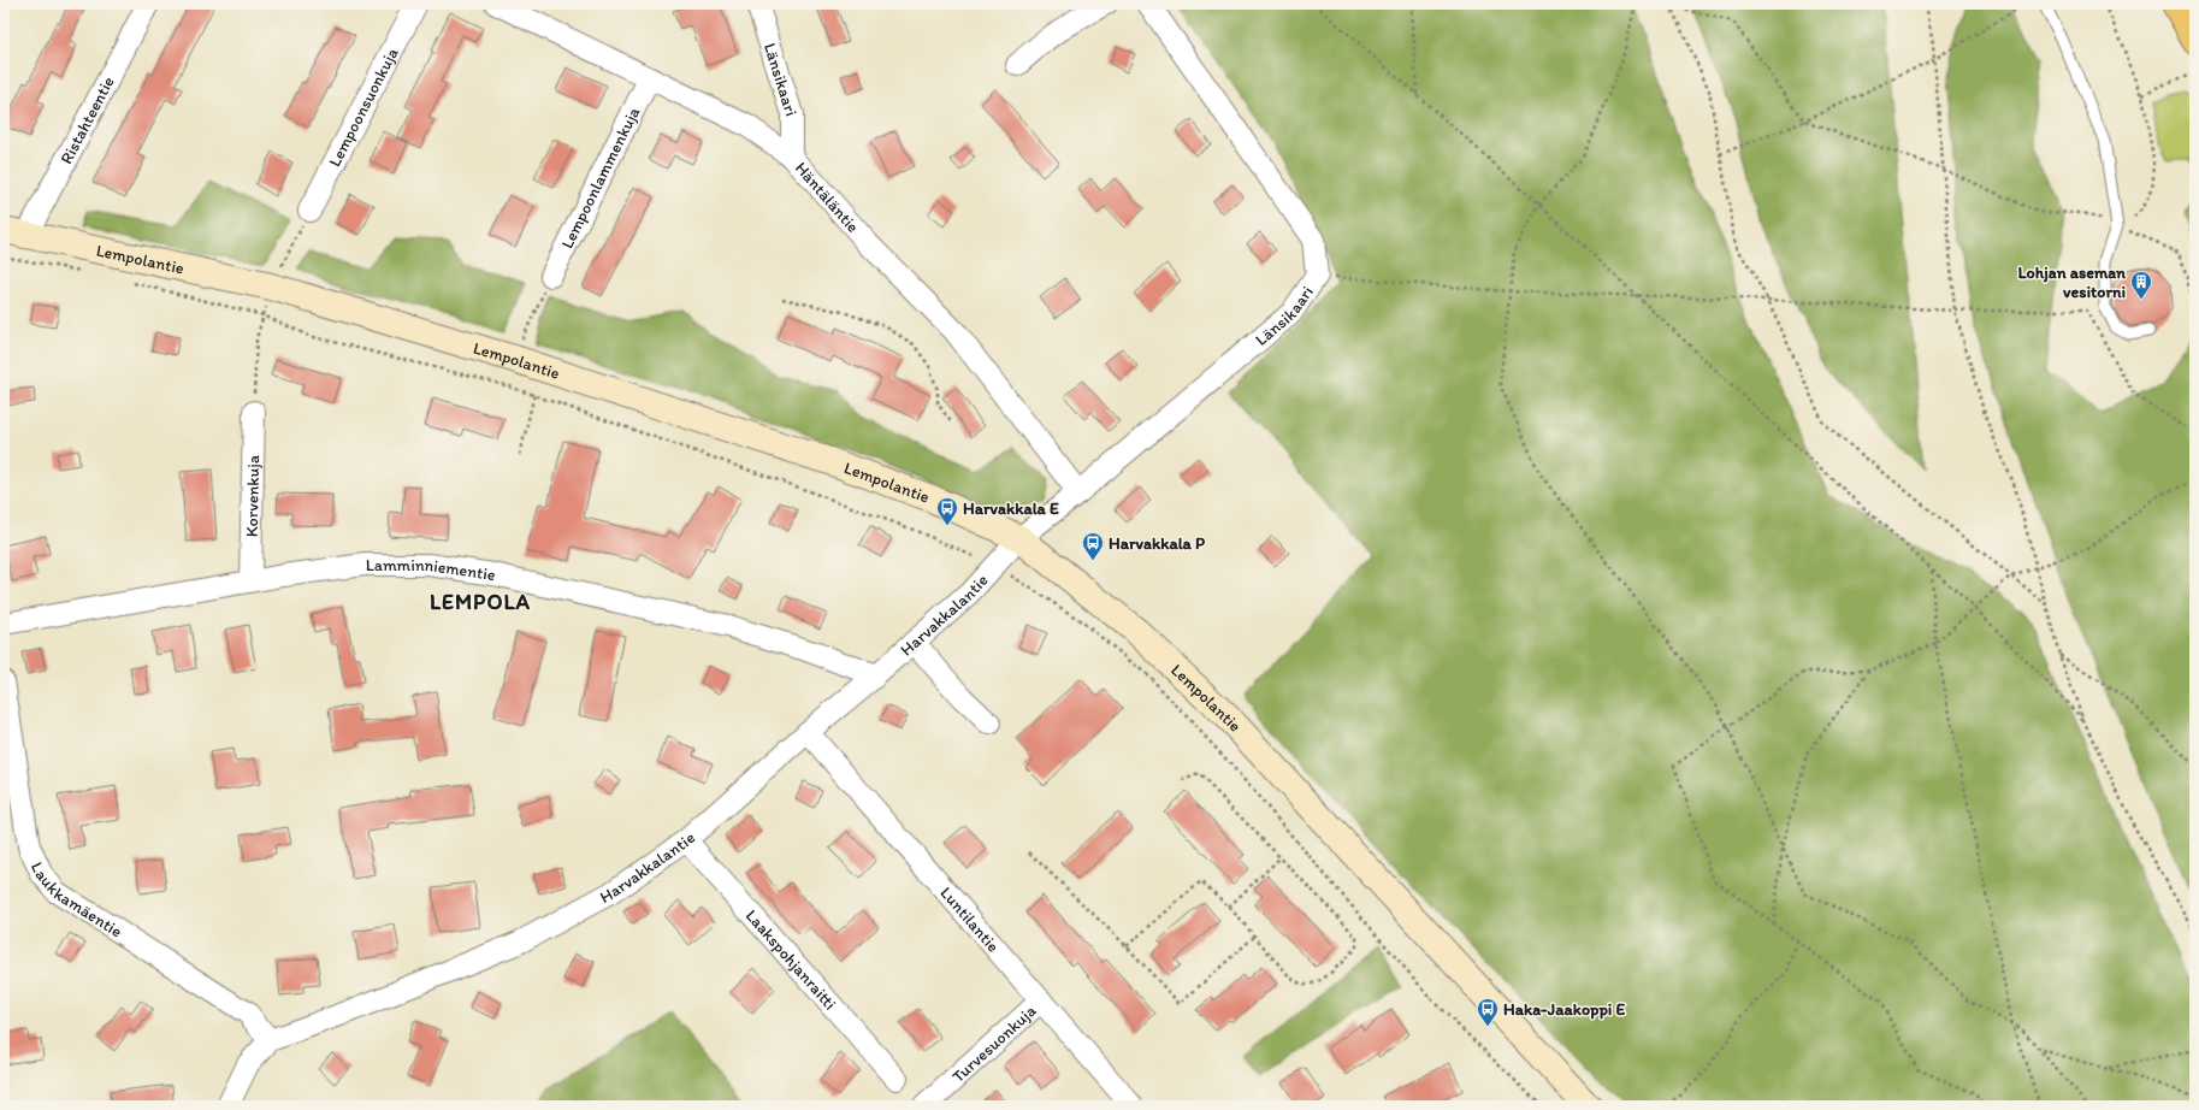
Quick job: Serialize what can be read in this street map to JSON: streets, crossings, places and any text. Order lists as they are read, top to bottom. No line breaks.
{"streets":{"street":["Länsikaari","Lempoonsuonkuja","Ristahteentie","Lempoonlammenkuja","Häntäläntie","Lempolantie","Korvenkuja","Lamminniementie","Harvakkalantie","Laukkamäentie","Luntilantie","Laakspohjanraitti","Turvesuonkuja"]},"crossings":[["Länsikaari","Häntäläntie"],["Länsikaari","Lempolantie"],["Länsikaari","Harvakkalantie"],["Ristahteentie","Lempolantie"],["Lempoonlammenkuja","Häntäläntie"],["Lempolantie","Harvakkalantie"],["Korvenkuja","Lamminniementie"],["Lamminniementie","Harvakkalantie"],["Harvakkalantie","Laukkamäentie"],["Harvakkalantie","Luntilantie"],["Harvakkalantie","Laakspohjanraitti"],["Luntilantie","Turvesuonkuja"]],"districts":["LEMPOLA"],"places":{"building":["Lohjan aseman vesitorni"],"bus stop":["Harvakkala E","Harvakkala P","Haka-Jaakoppi E"]}}
